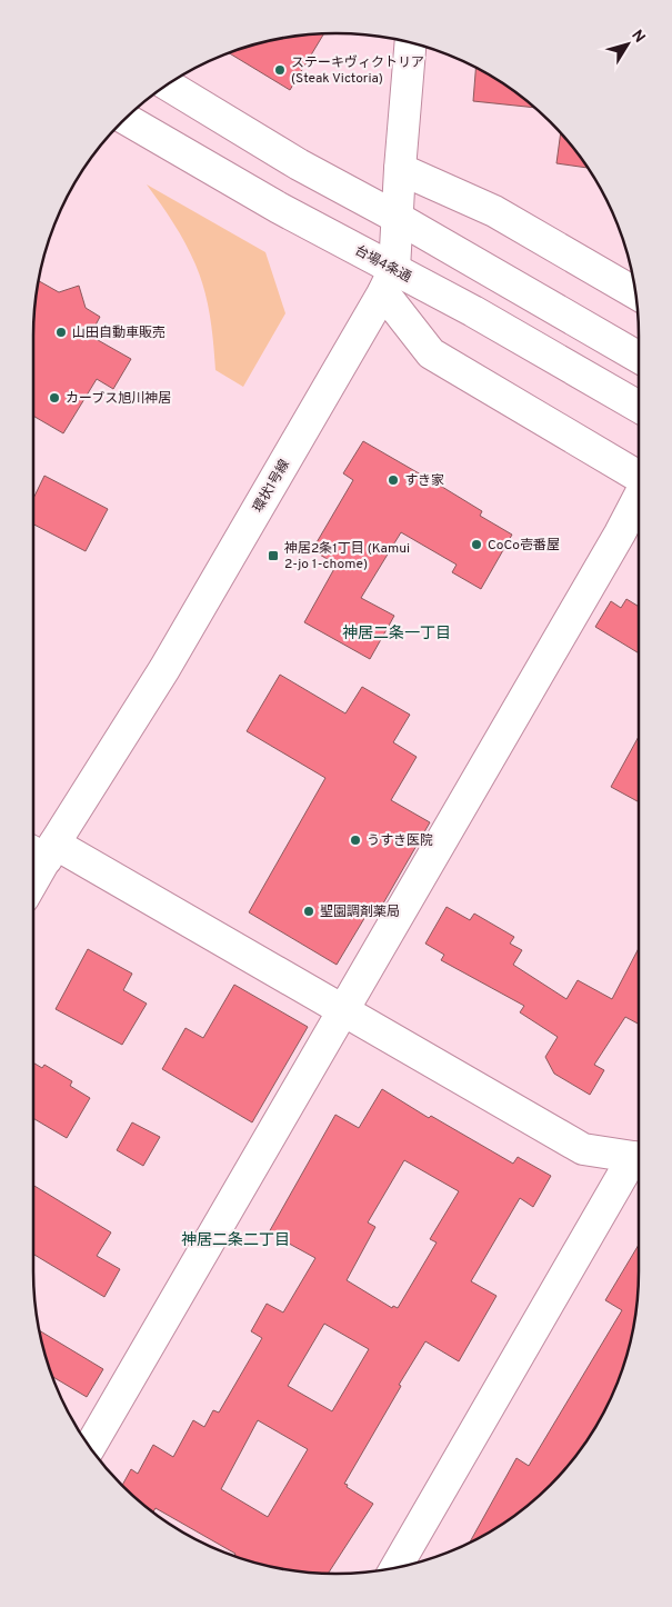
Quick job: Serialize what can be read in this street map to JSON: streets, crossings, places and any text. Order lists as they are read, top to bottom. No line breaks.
{"streets":{"main road":["台場4条通","環状1号線"]},"crossings":[["台場4条通","環状1号線"]],"districts":["神居二条一丁目","神居二条二丁目"],"places":{"other":["ステーキヴィクトリア (Steak Victoria)","山田自動車販売","カーブス旭川神居","すき家","CoCo壱番屋","うすき医院","聖園調剤薬局"],"transit":["神居2条1丁目 (Kamui 2-jo 1-chome)"]},"north":"top right"}
